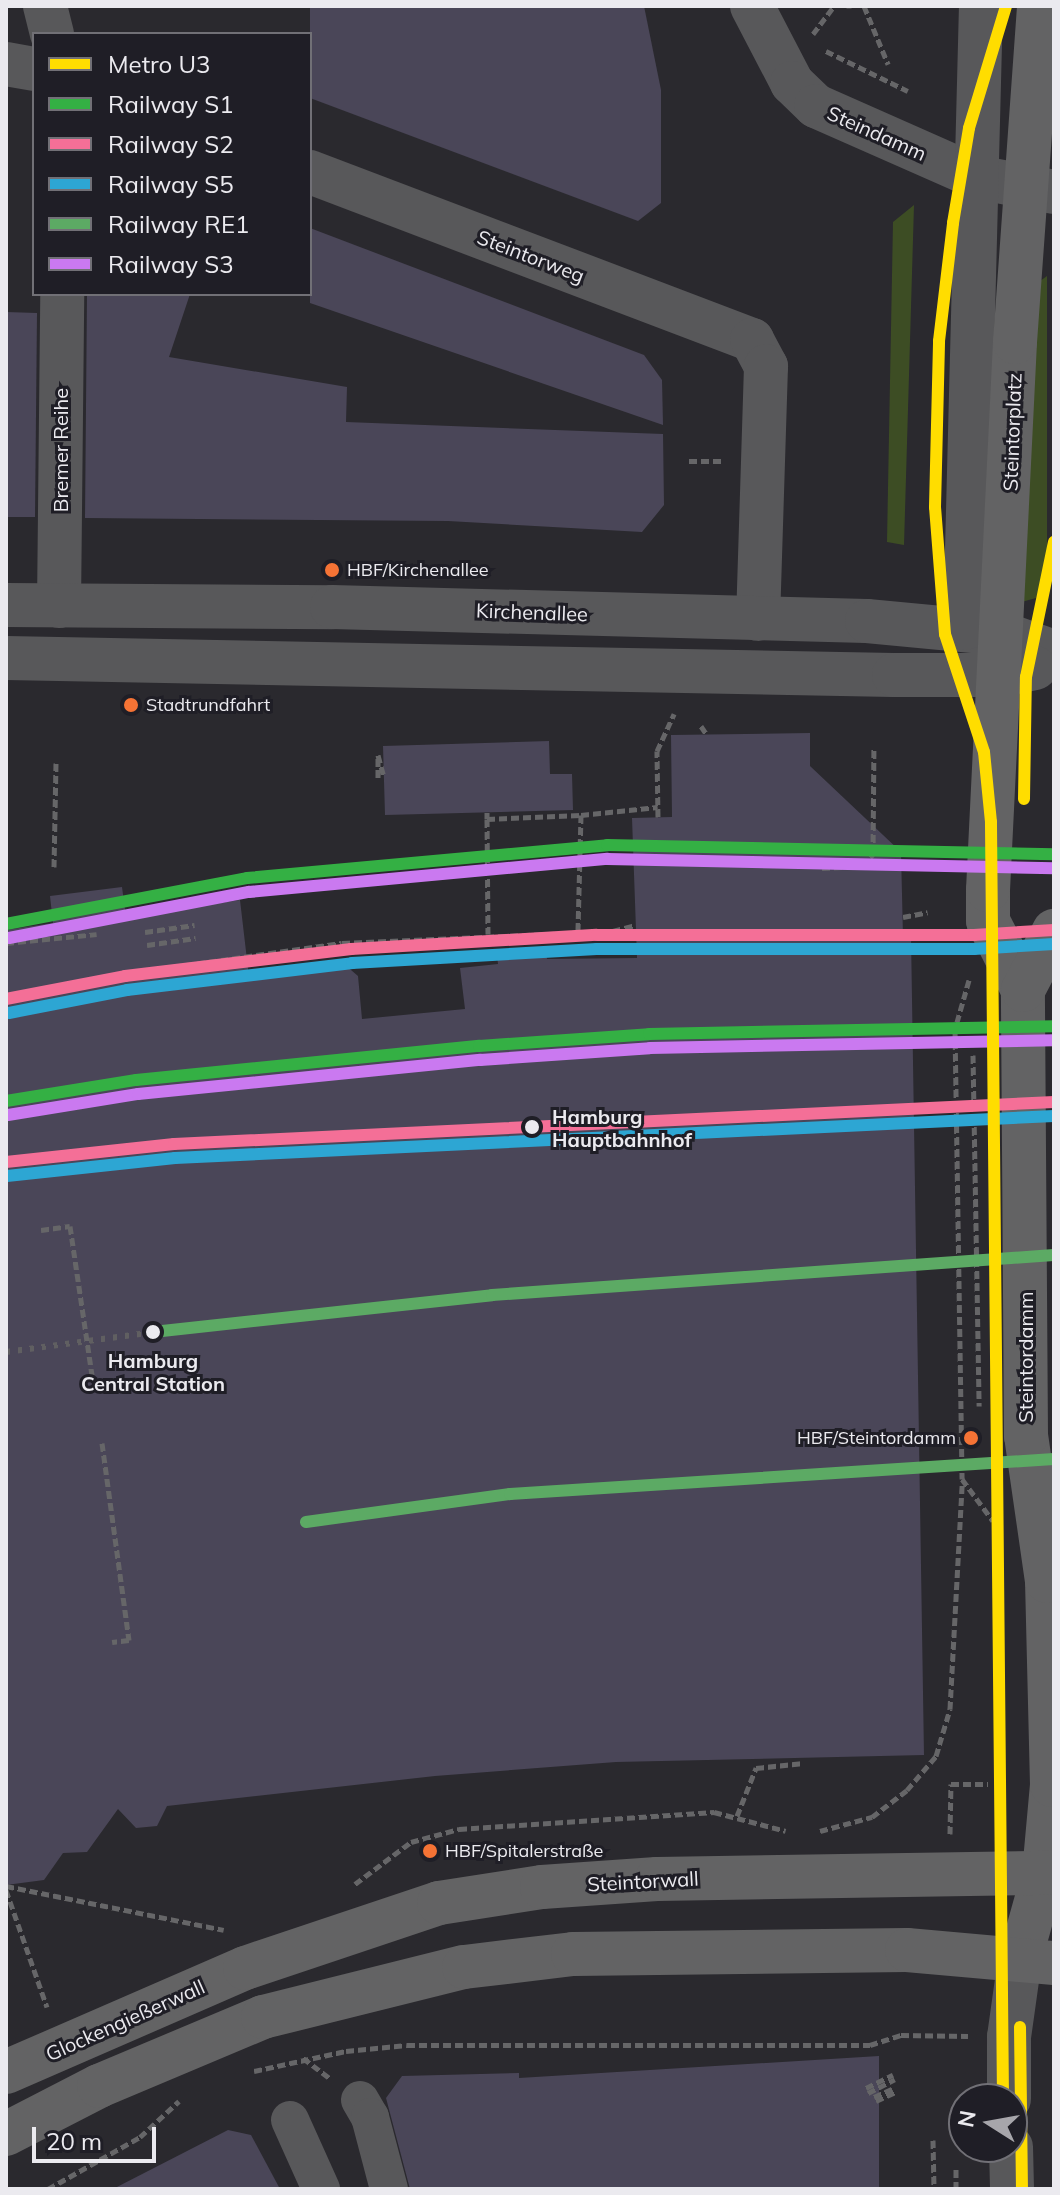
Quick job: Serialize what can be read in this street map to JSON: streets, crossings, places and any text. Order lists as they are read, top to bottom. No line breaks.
{"streets":{"main road":["Steintorplatz","Steintordamm","Steintorwall","Glockengießerwall"],"street":["Steindamm","Steintorweg","Bremer Reihe","Kirchenallee"]},"crossings":[["Steindamm","Steintorplatz"],["Steintorweg","Kirchenallee"],["Steintorplatz","Kirchenallee"],["Steintorplatz","Steintordamm"],["Bremer Reihe","Kirchenallee"],["Kirchenallee","Steintordamm"],["Steintordamm","Steintorwall"],["Steintorwall","Glockengießerwall"]],"places":["HBF/Kirchenallee","Stadtrundfahrt","Hamburg Hauptbahnhof","Hamburg Central Station","HBF/Steintordamm","HBF/Spitalerstraße"],"lines":["metro line U3","rail line S1","rail line S3","rail line S2","rail line S5","rail line RE1"],"legend":["Metro U3","Railway S1","Railway S2","Railway S5","Railway RE1","Railway S3"],"scale_bar":"20 m","north":"left"}
